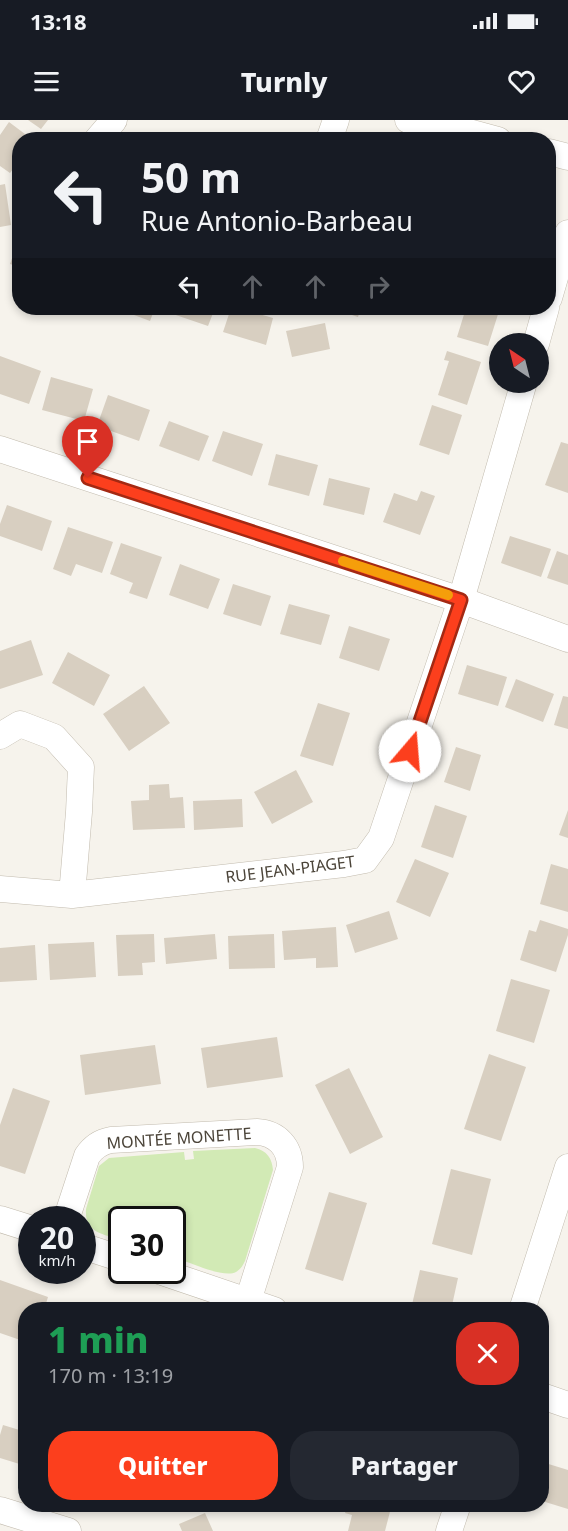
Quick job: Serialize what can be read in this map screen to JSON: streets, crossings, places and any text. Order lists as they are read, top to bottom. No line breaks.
{"streets":{"street":["RUE JEAN-PIAGET","MONTÉE MONETTE"]},"north":"top left","page":{"status":"13:18","header":"Turnly","turn":["50 m","Rue Antonio-Barbeau"],"speed":"20 km/h","limit":"30","heading":["1 min","170 m · 13:19"],"buttons":["Quitter","Partager"]}}
